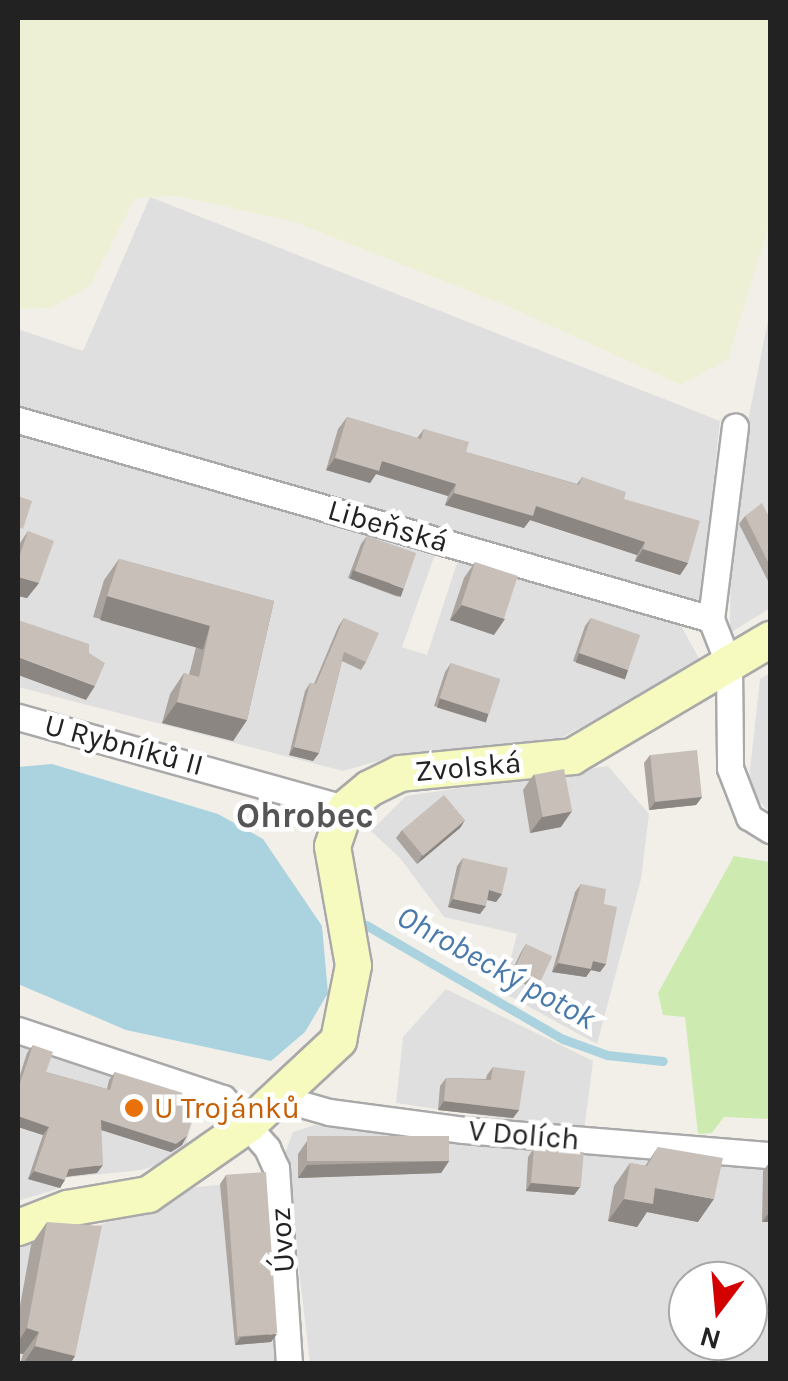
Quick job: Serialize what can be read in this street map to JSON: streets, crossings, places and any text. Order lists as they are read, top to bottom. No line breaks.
{"streets":{"street":["Libeňská","U Rybníků II","Zvolská","V Dolích","Úvoz"]},"crossings":[["U Rybníků II","Zvolská"]],"districts":["Ohrobec"],"water":["Ohrobecký potok"],"places":["U Trojánků"],"north":"bottom"}
